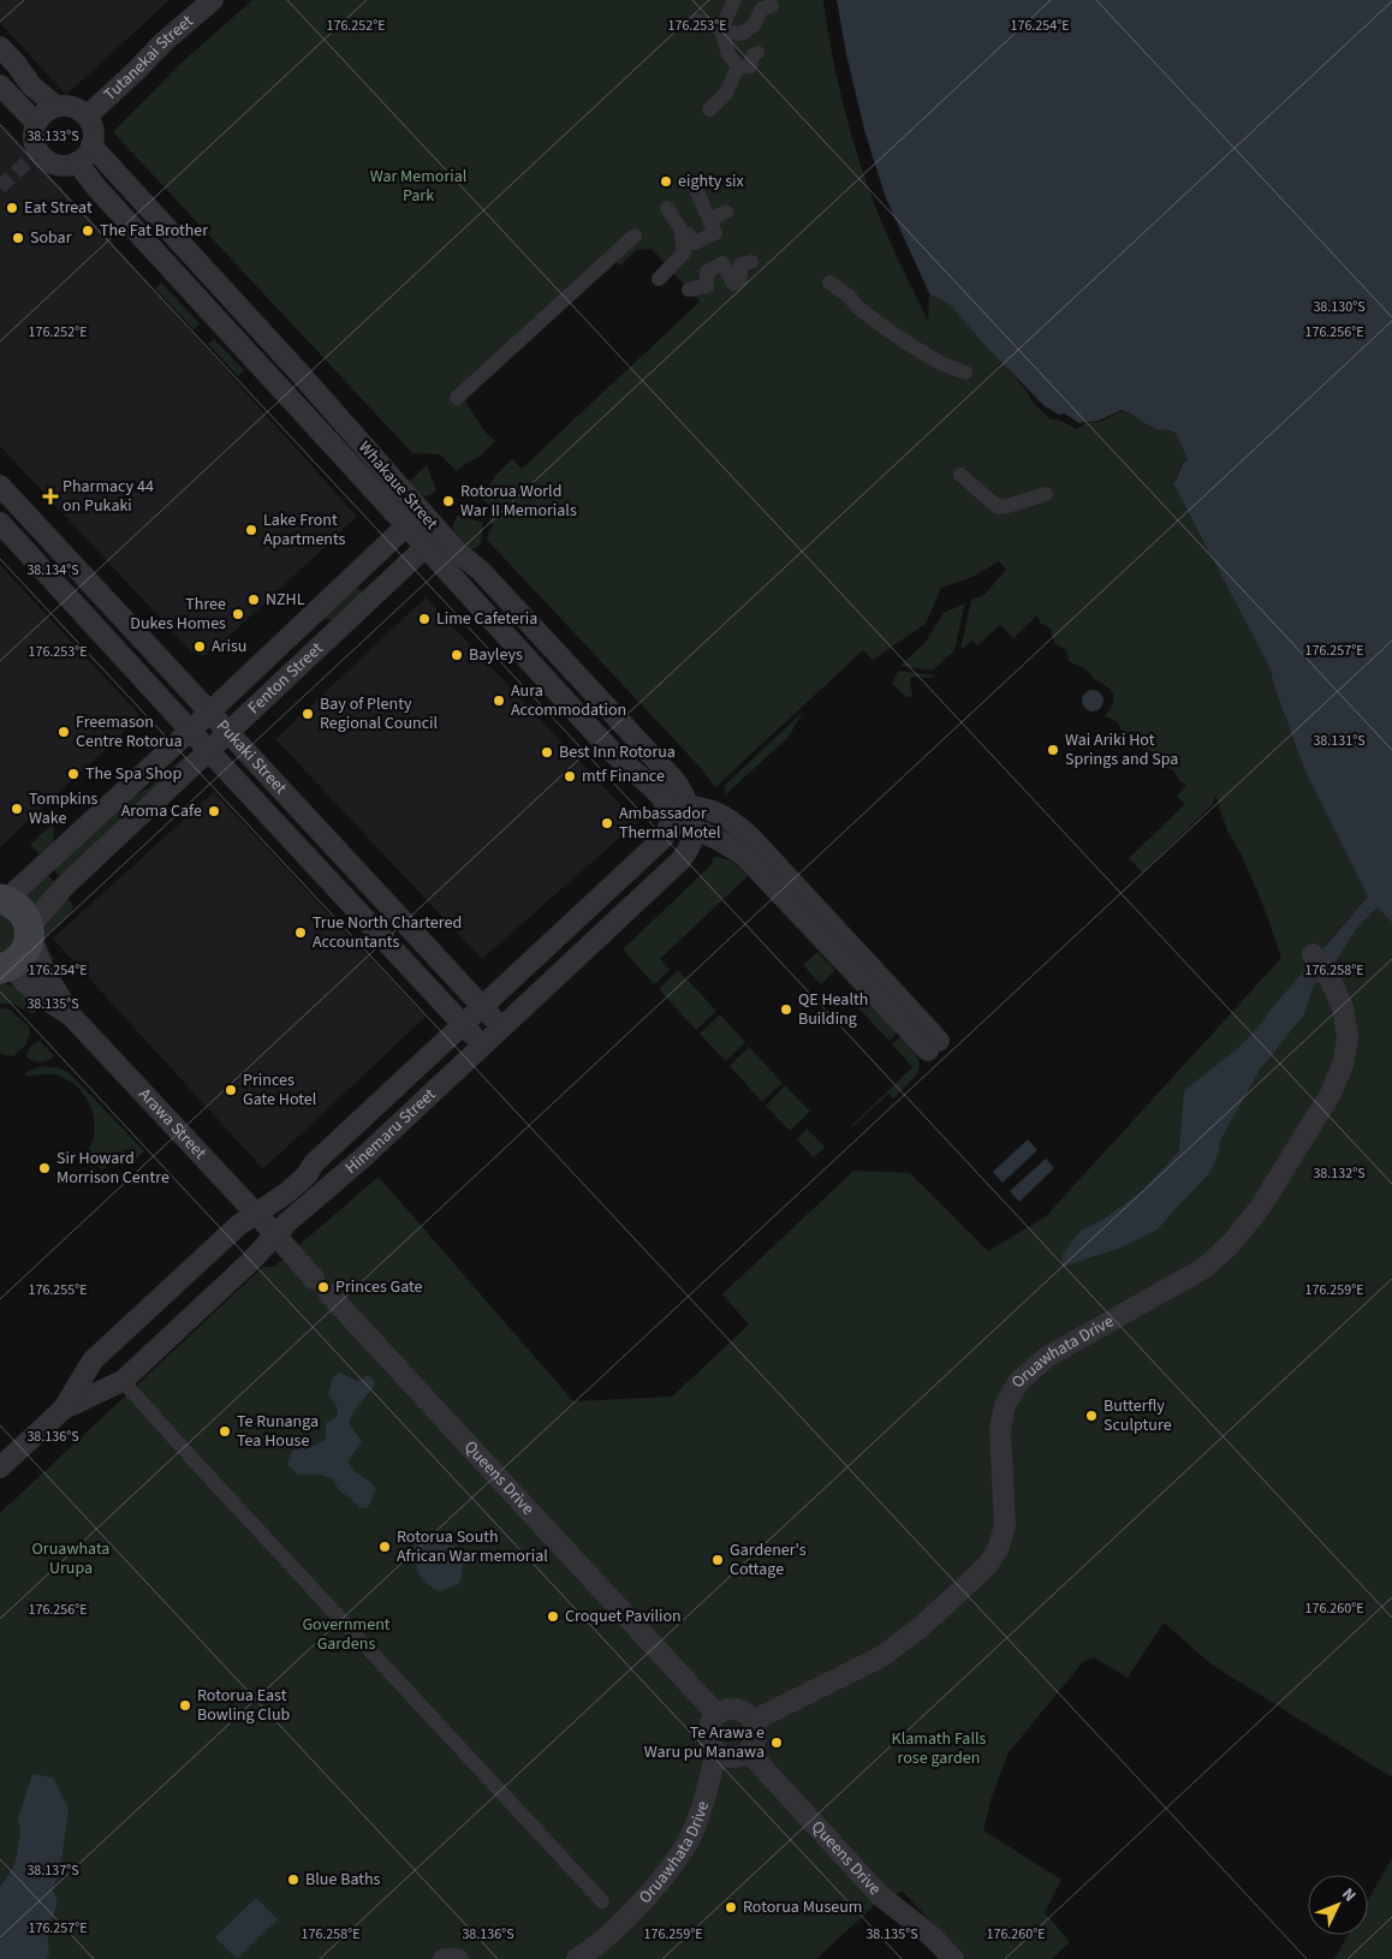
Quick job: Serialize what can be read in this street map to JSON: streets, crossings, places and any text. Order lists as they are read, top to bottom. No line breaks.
{"streets":{"street":["Tutanekai Street","Whakaue Street","Fenton Street","Pukaki Street","Arawa Street","Hinemaru Street","Oruawhata Drive","Queens Drive"]},"crossings":[["Tutanekai Street","Whakaue Street"],["Whakaue Street","Fenton Street"],["Whakaue Street","Hinemaru Street"],["Fenton Street","Pukaki Street"],["Fenton Street","Arawa Street"],["Pukaki Street","Hinemaru Street"],["Arawa Street","Hinemaru Street"],["Oruawhata Drive","Queens Drive"]],"parks":["War Memorial Park","Oruawhata Urupa","Government Gardens","Klamath Falls rose garden"],"places":{"other":["eighty six","Eat Streat","The Fat Brother","Sobar","Rotorua World War II Memorials","Lake Front Apartments","NZHL","Three Dukes Homes","Lime Cafeteria","Arisu","Bayleys","Aura Accommodation","Bay of Plenty Regional Council","Freemason Centre Rotorua","Wai Ariki Hot Springs and Spa","Best Inn Rotorua","The Spa Shop","mtf Finance","Tompkins Wake","Aroma Cafe","Ambassador Thermal Motel","True North Chartered Accountants","QE Health Building","Princes Gate Hotel","Sir Howard Morrison Centre","Princes Gate","Butterfly Sculpture","Te Runanga Tea House","Rotorua South African War memorial","Gardener's Cottage","Croquet Pavilion","Rotorua East Bowling Club","Te Arawa e Waru pu Manawa","Blue Baths","Rotorua Museum"],"health":["Pharmacy 44 on Pukaki"]},"north":"top right","coordinates":["176.252°E","176.253°E","176.254°E","38.133°S","38.130°S","176.256°E","38.134°S","176.257°E","38.131°S","176.258°E","38.135°S","38.132°S","176.259°E","176.255°E","38.136°S","176.260°E","38.137°S"]}
